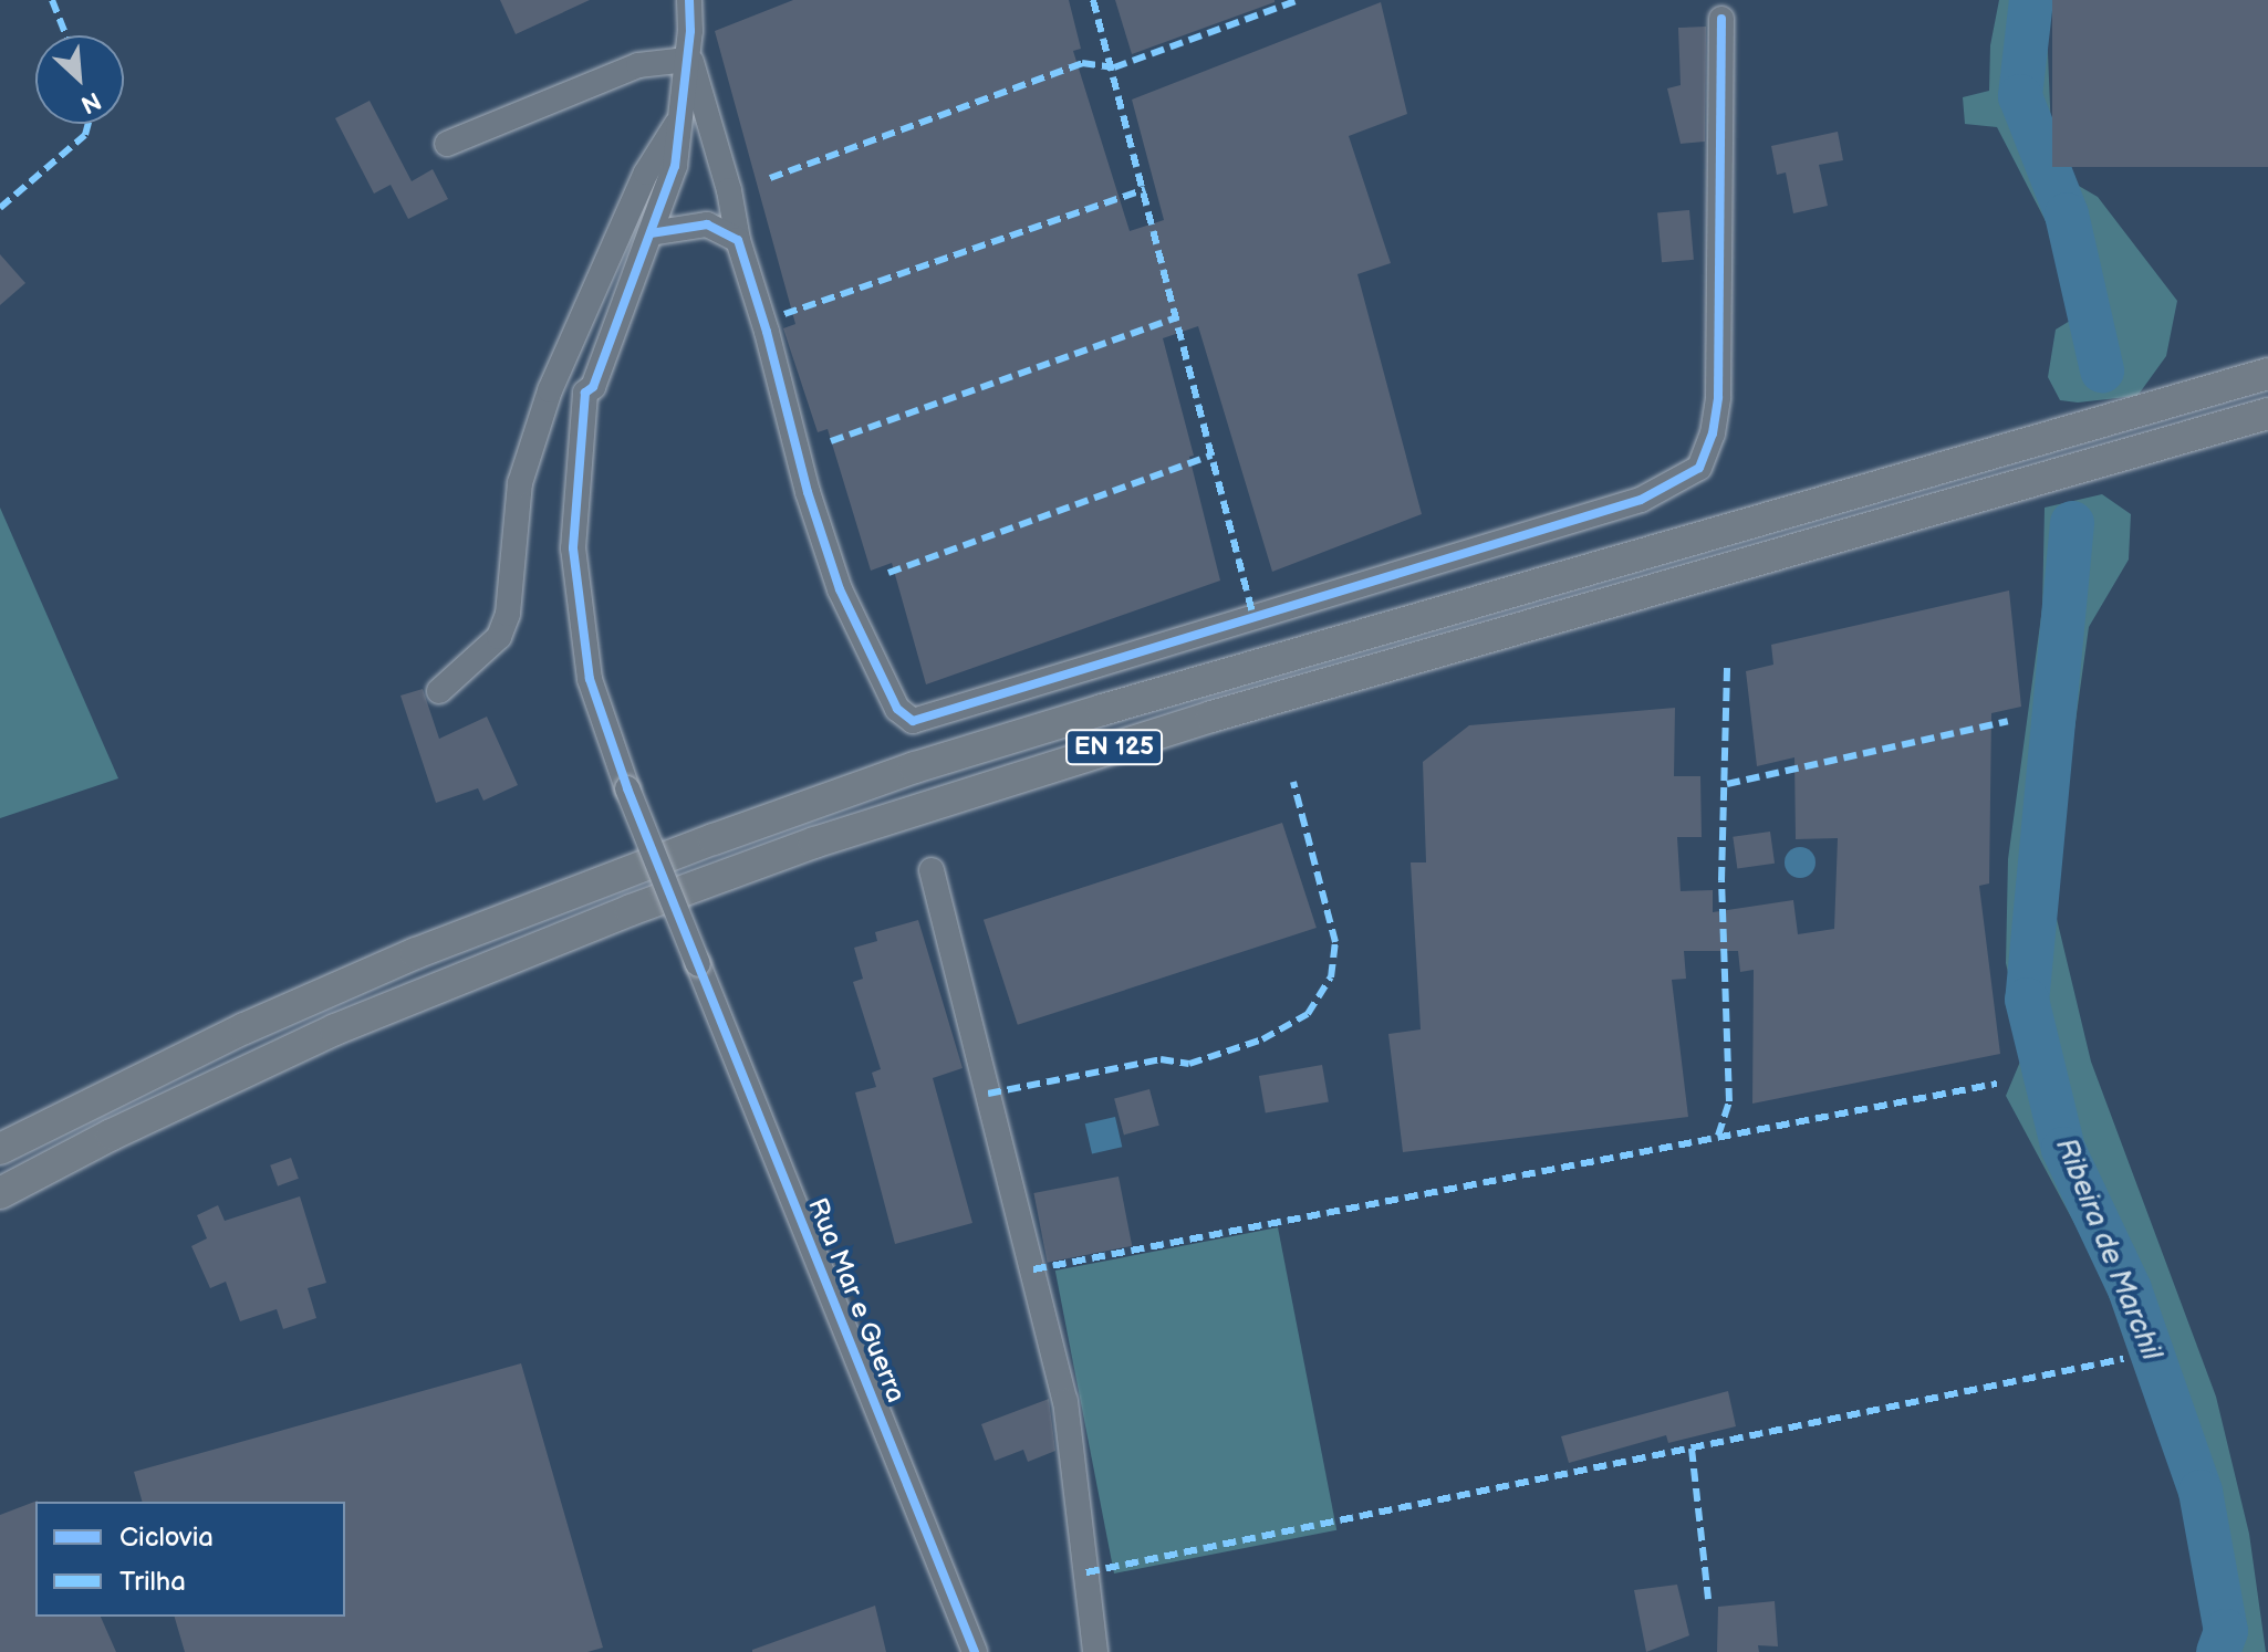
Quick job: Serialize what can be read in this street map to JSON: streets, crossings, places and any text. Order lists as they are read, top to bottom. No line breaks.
{"streets":{"main road":["EN 125"],"street":["Rua Mar e Guerra"]},"water":["Ribeira de Marchil"],"legend":["Ciclovia","Trilha"],"north":"bottom right"}
